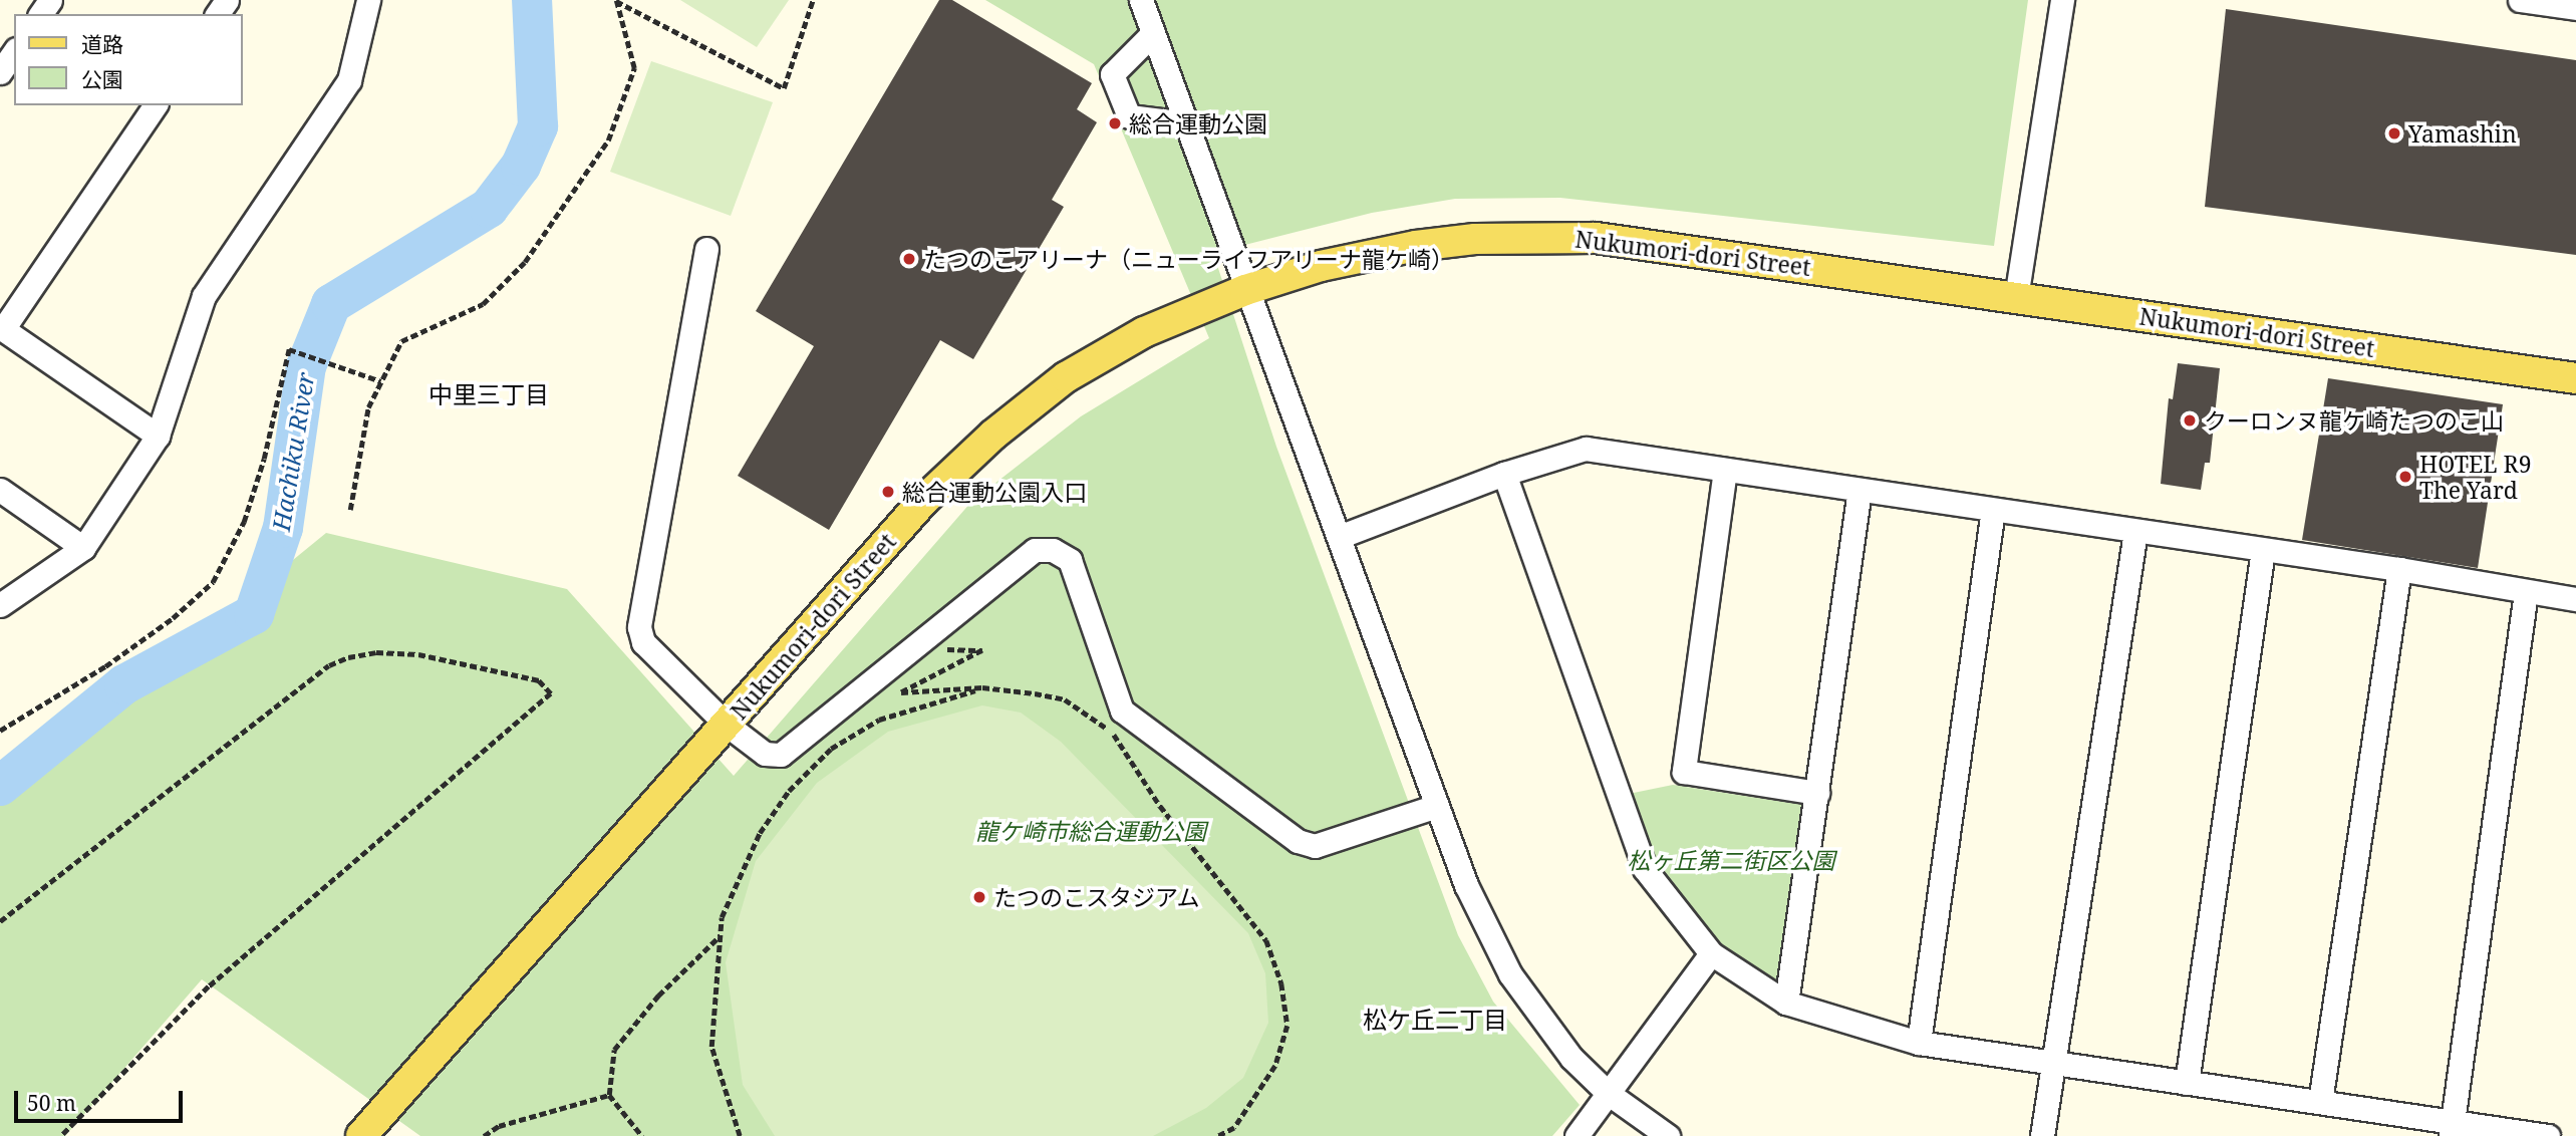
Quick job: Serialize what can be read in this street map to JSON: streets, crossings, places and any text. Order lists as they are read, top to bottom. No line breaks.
{"streets":{"main road":["Nukumori-dori Street"]},"districts":["中里三丁目","松ケ丘二丁目"],"water":["Hachiku River"],"parks":["龍ケ崎市総合運動公園","松ヶ丘第二街区公園"],"places":["総合運動公園","Yamashin","たつのこアリーナ（ニューライフアリーナ龍ケ崎）","クーロンヌ龍ケ崎たつのこ山","HOTEL R9 The Yard","総合運動公園入口","たつのこスタジアム"],"legend":["道路","公園"],"scale_bar":"50 m"}
